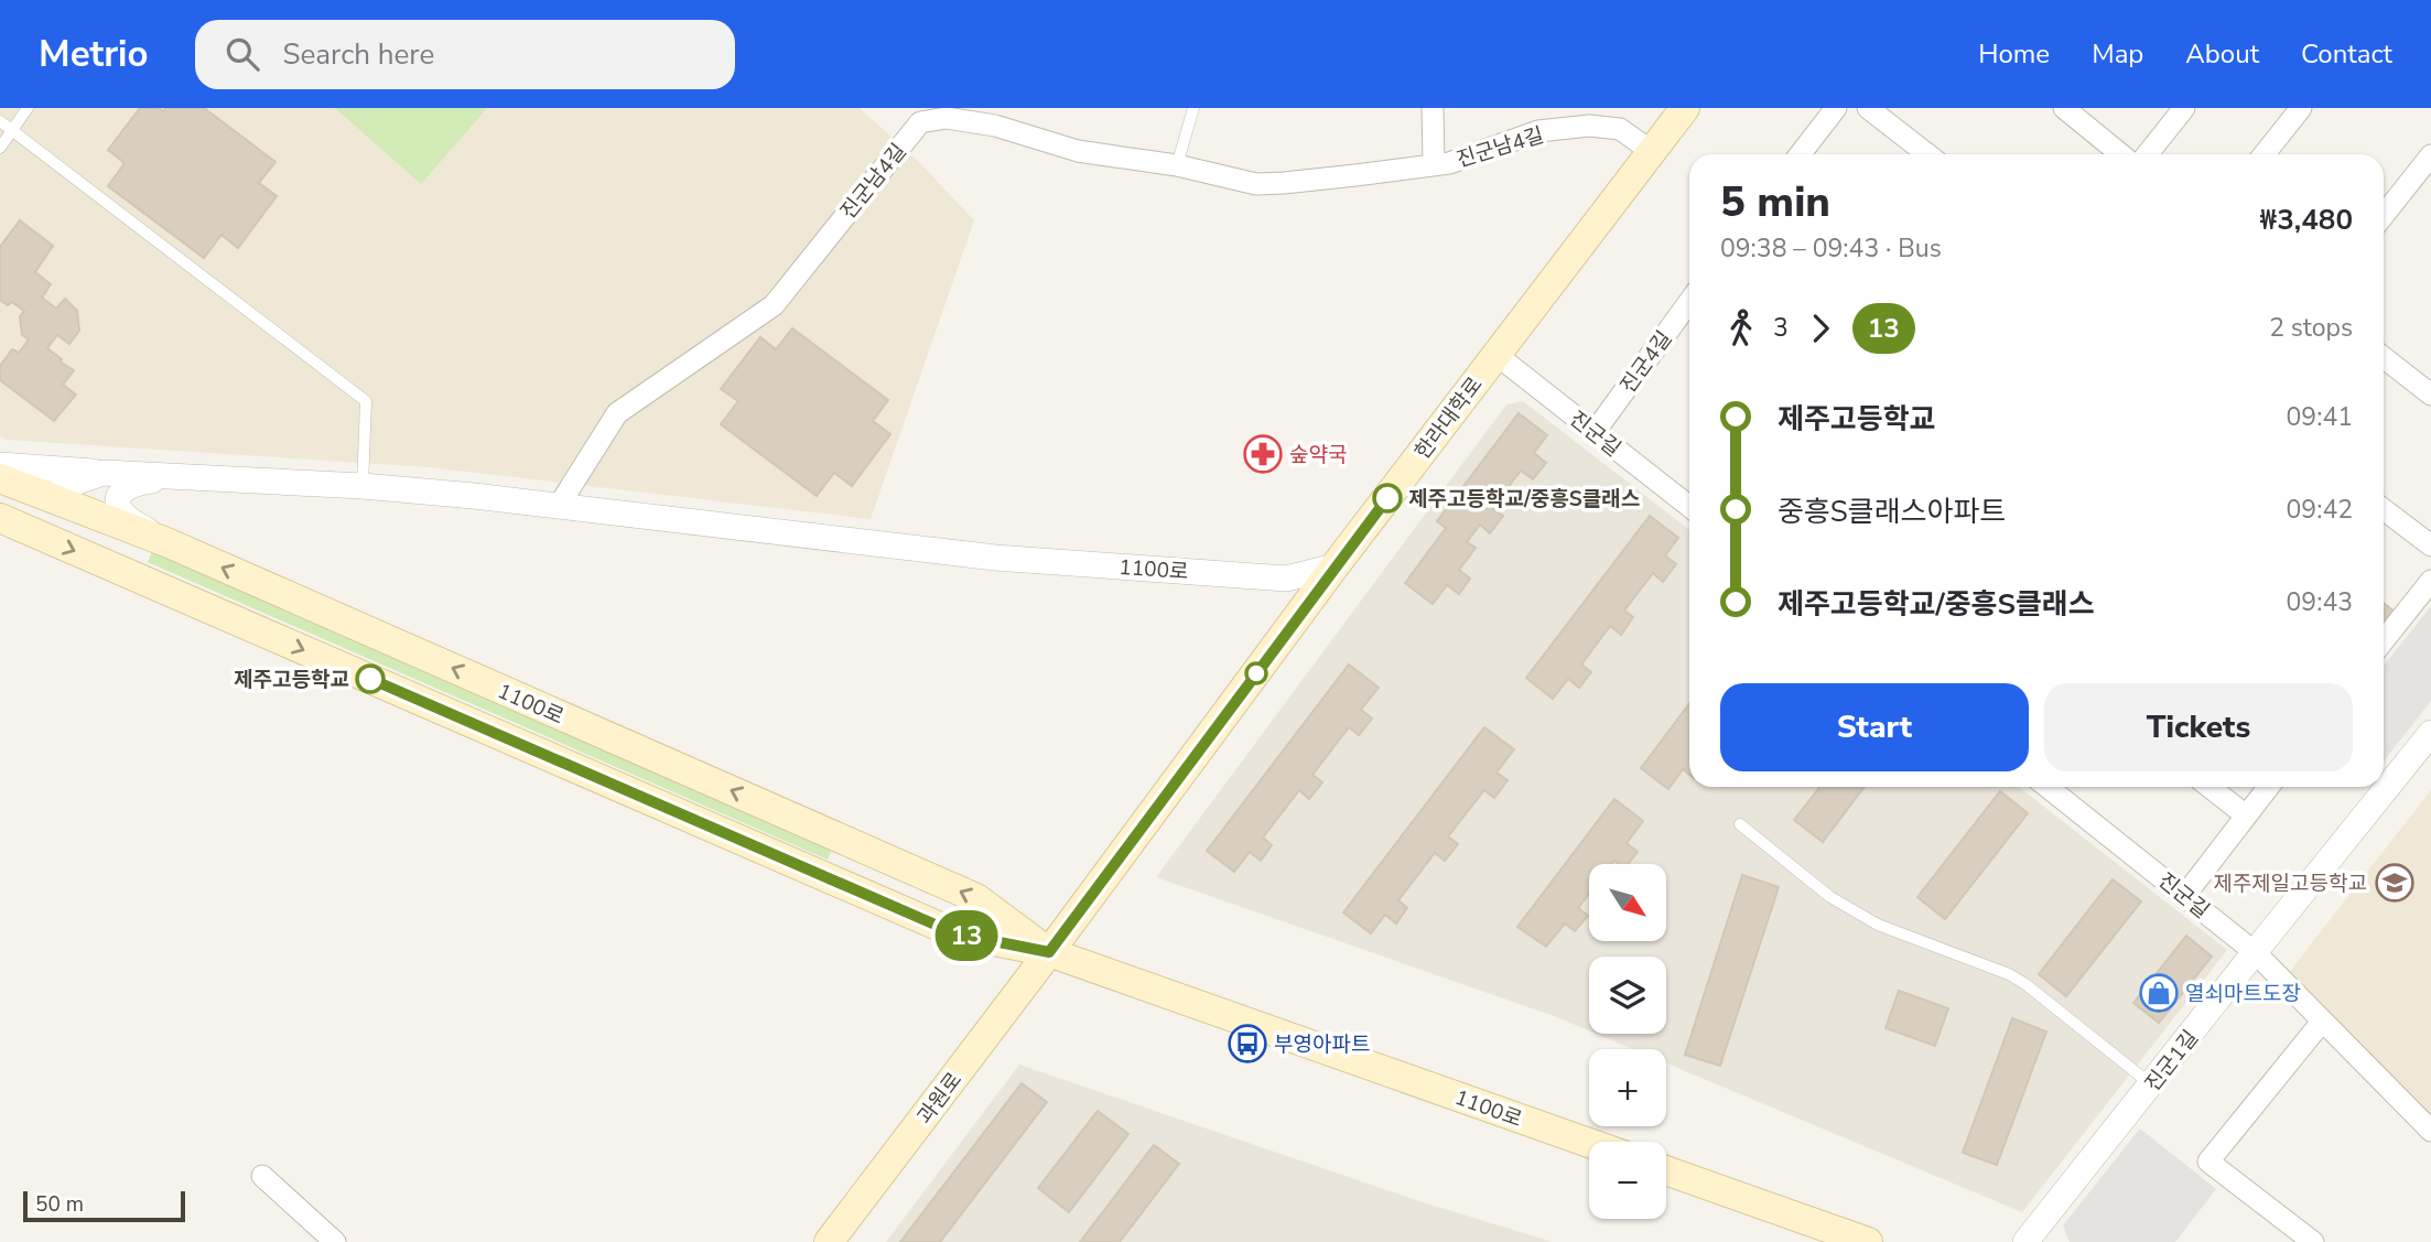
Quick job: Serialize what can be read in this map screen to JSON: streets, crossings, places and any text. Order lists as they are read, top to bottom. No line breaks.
{"streets":{"main road":["한라대학로","1100로","과원로"],"street":["진군남4길","진군4길","진군길","진군1길"]},"crossings":[["진군남4길","한라대학로"],["진군남4길","1100로"],["진군4길","진군길"],["한라대학로","진군길"],["한라대학로","1100로"],["한라대학로","과원로"],["진군길","진군1길"],["1100로","과원로"]],"places":{"pharmacy":["숲약국"],"other":["제주고등학교/중흥S클래스","제주고등학교"],"school or university":["제주제일고등학교"],"shop":["열쇠마트도장"],"bus stop":["부영아파트"]},"lines":["bus line 13"],"scale_bar":"50 m","north":"bottom right","page":{"header":"Metrio","search":"Search here","nav":["Home","Map","About","Contact"],"on_map":"13","heading":["5 min","09:38 – 09:43 · Bus","₩3,480"],"legs":["3","13","2 stops"],"list":[{"name":"제주고등학교","value":"09:41"},{"name":"중흥S클래스아파트","value":"09:42"},{"name":"제주고등학교/중흥S클래스","value":"09:43"}],"buttons":["Start","Tickets"],"map_buttons":["+","−"],"scale":"50 m"}}
